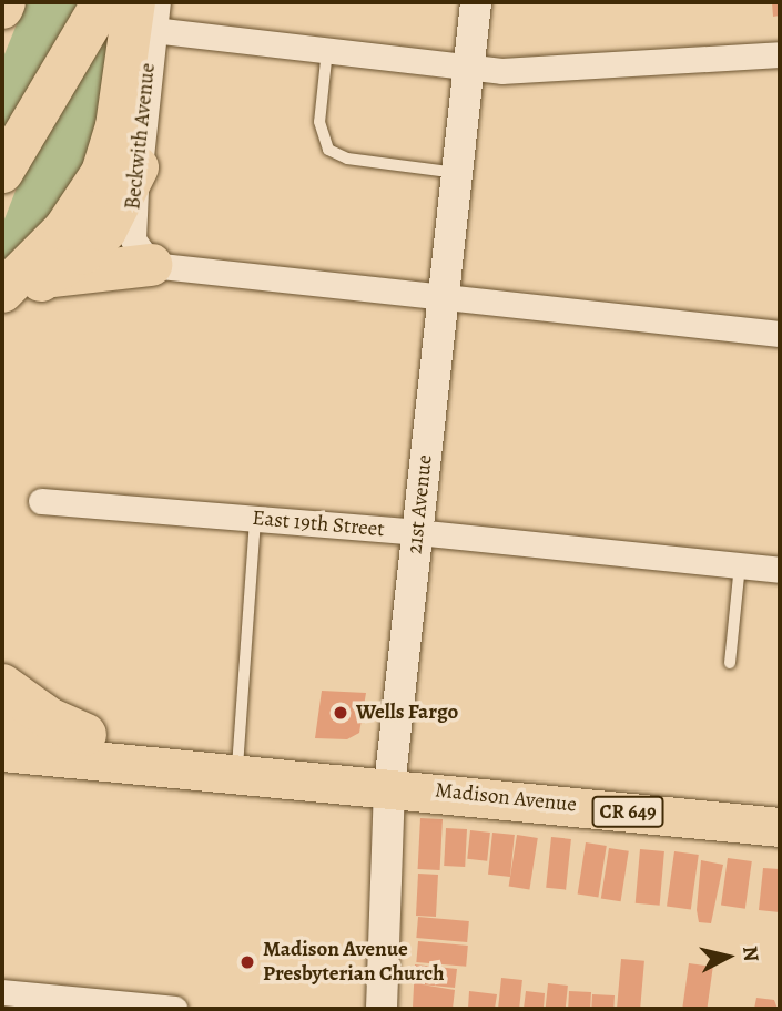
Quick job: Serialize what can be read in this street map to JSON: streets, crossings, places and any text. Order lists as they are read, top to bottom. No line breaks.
{"streets":{"main road":["Madison Avenue","CR 649"],"street":["Beckwith Avenue","21st Avenue","East 19th Street"]},"crossings":[["21st Avenue","East 19th Street"],["21st Avenue","Madison Avenue"]],"places":["Wells Fargo","Madison Avenue Presbyterian Church"],"north":"right"}
